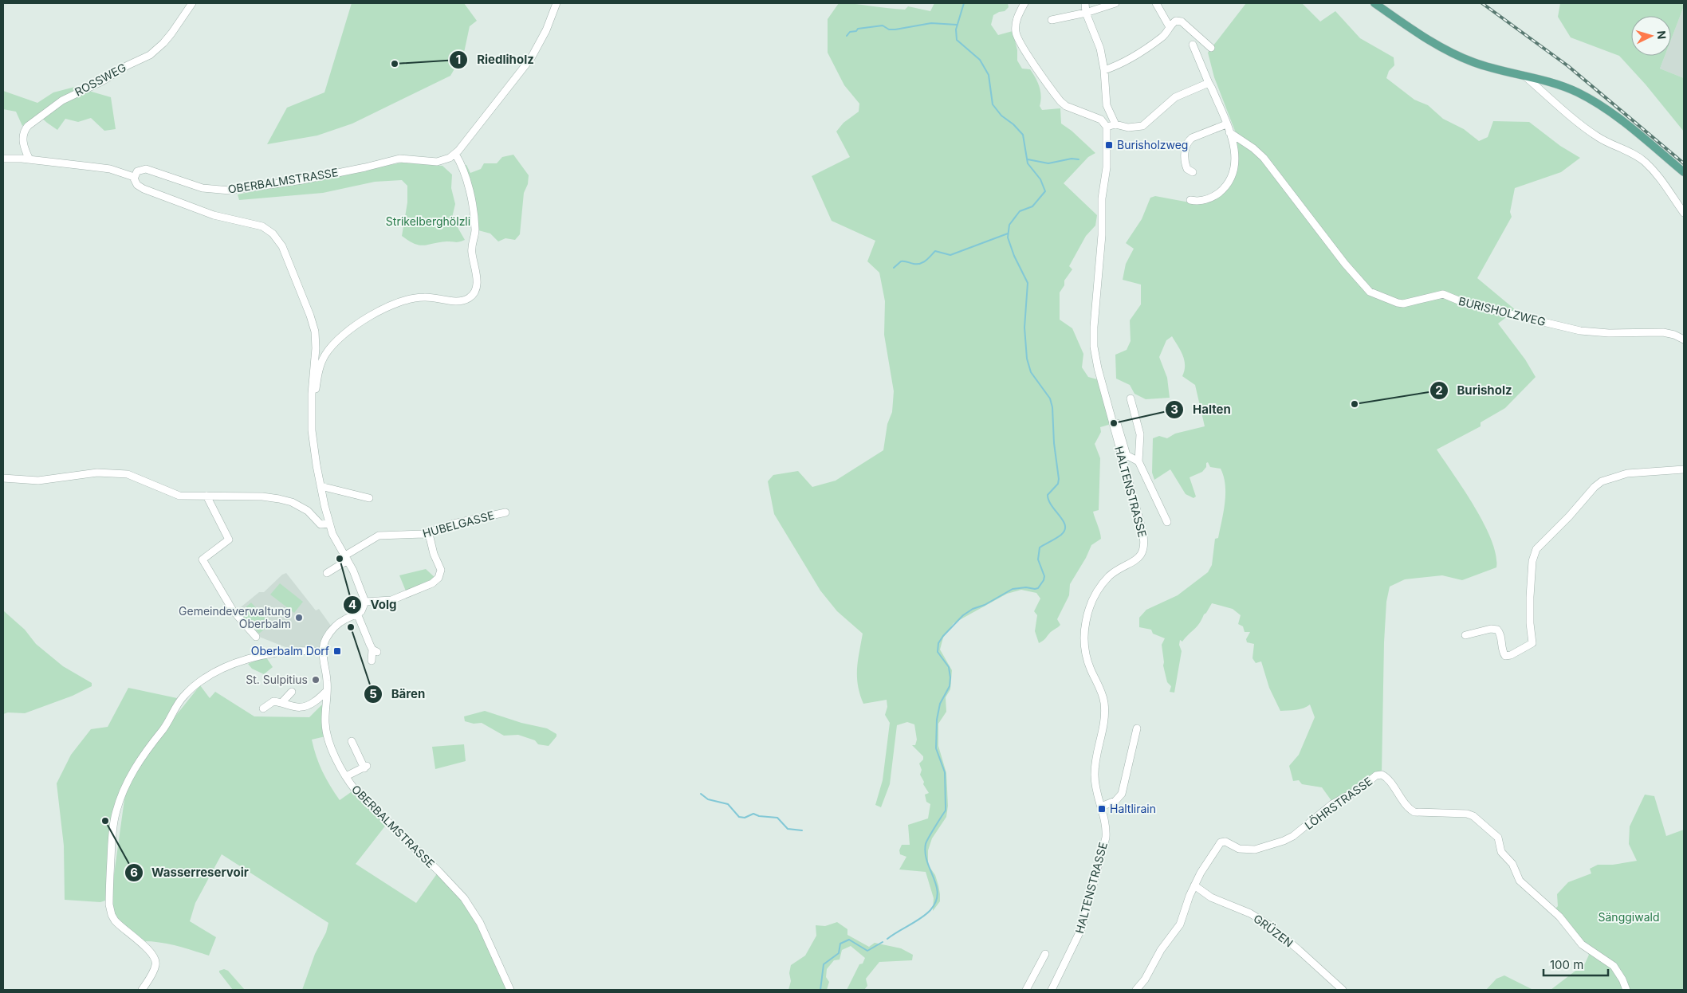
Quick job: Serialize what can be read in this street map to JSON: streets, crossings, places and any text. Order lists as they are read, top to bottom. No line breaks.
{"streets":{"street":["ROSSWEG","OBERBALMSTRASSE","BURISHOLZWEG","HALTENSTRASSE","HUBELGASSE","LÖHRSTRASSE","GRÜZEN"]},"crossings":[["LÖHRSTRASSE","GRÜZEN"]],"parks":["Strikelberghölzli","Sänggiwald"],"places":{"other":["Riedliholz","Burisholz","Halten","Volg","Gemeindeverwaltung Oberbalm","Bären","St. Sulpitius","Wasserreservoir"],"transit":["Burisholzweg","Oberbalm Dorf","Haltlirain"]},"scale_bar":"100 m","north":"right"}
